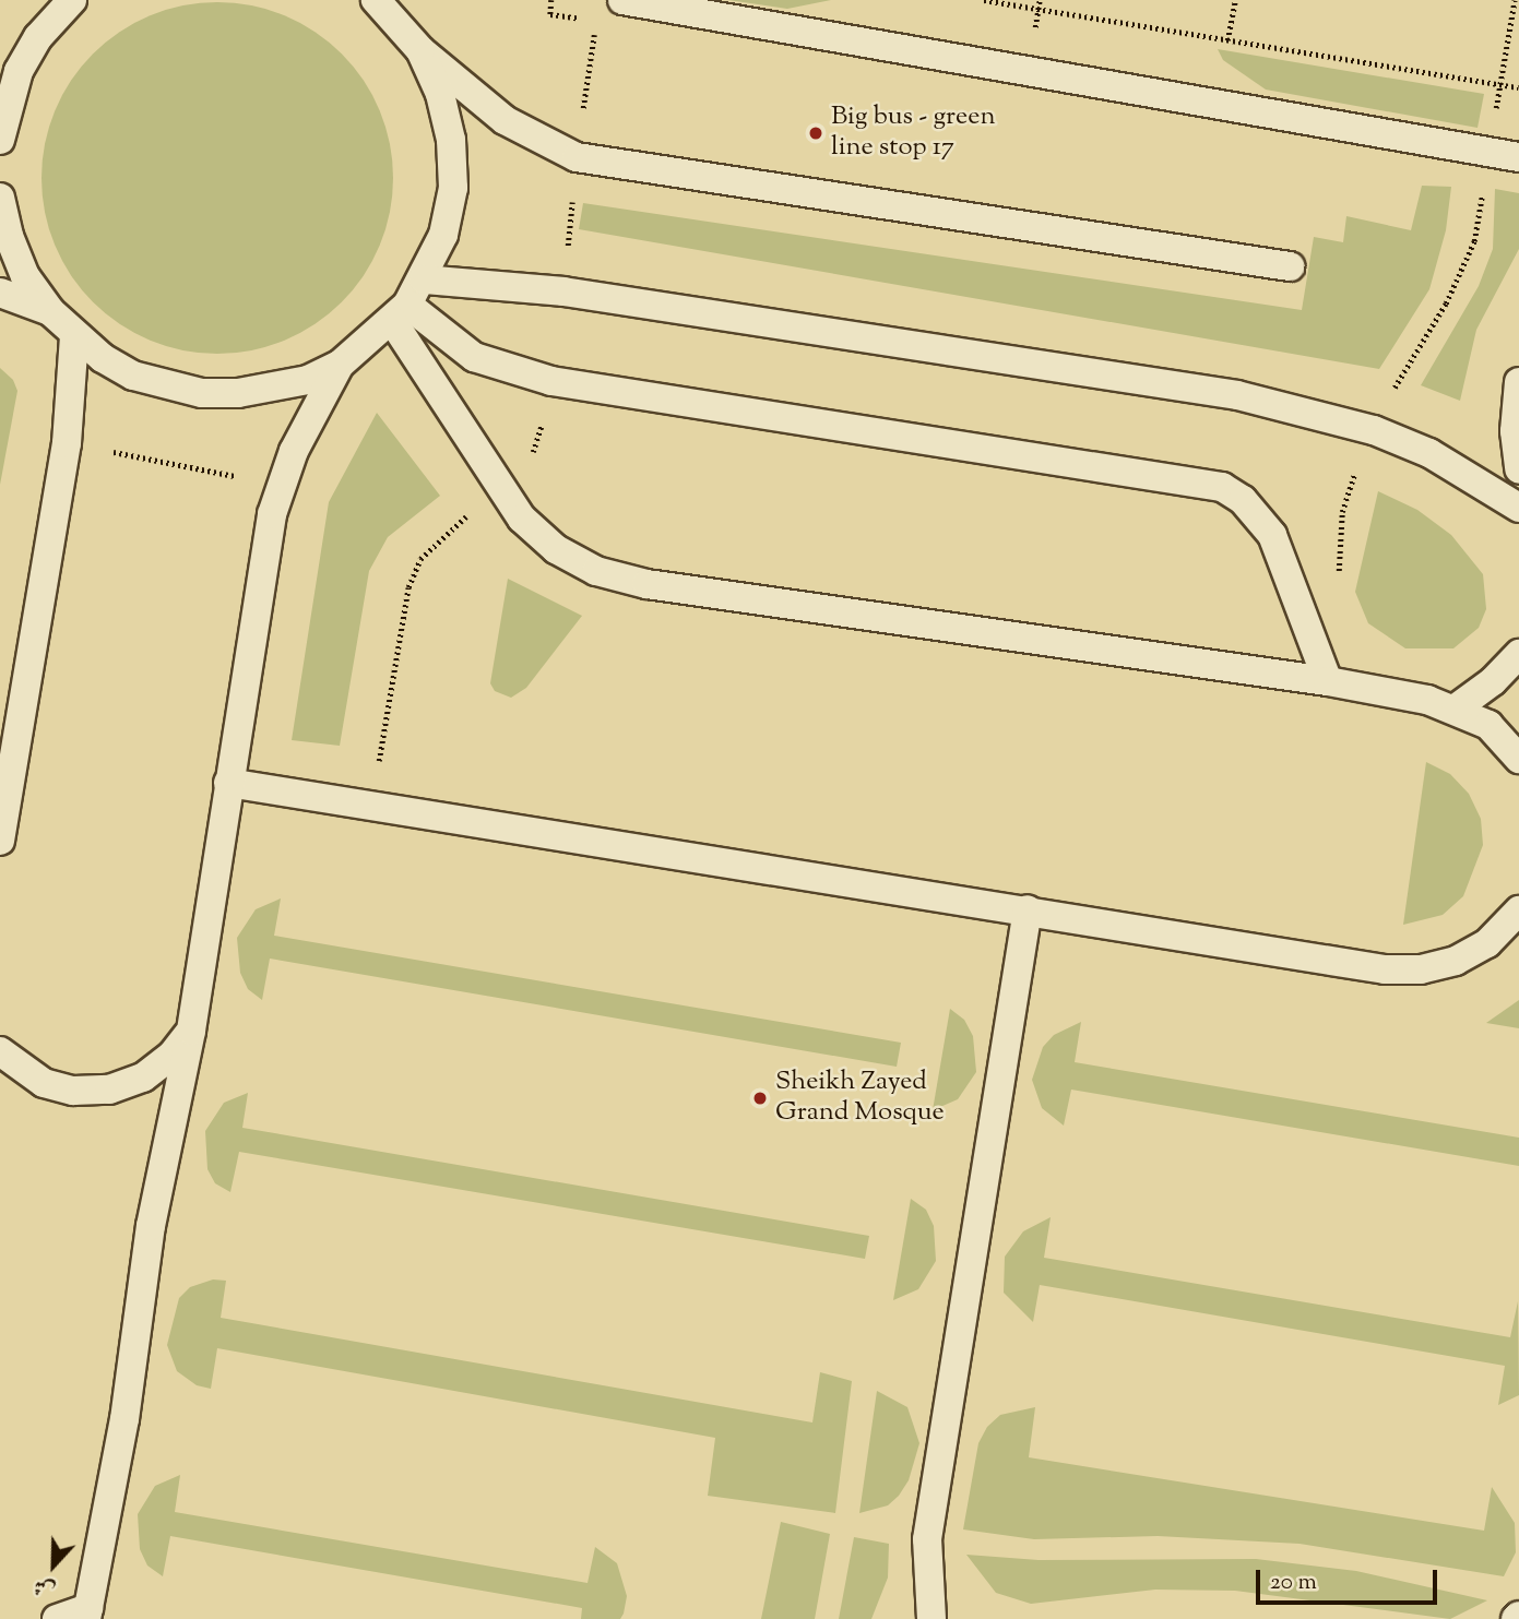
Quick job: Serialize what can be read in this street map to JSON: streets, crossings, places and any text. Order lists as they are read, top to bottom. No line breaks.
{"places":["Big bus - green line stop 17","Sheikh Zayed Grand Mosque"],"scale_bar":"20 m","north":"bottom"}
